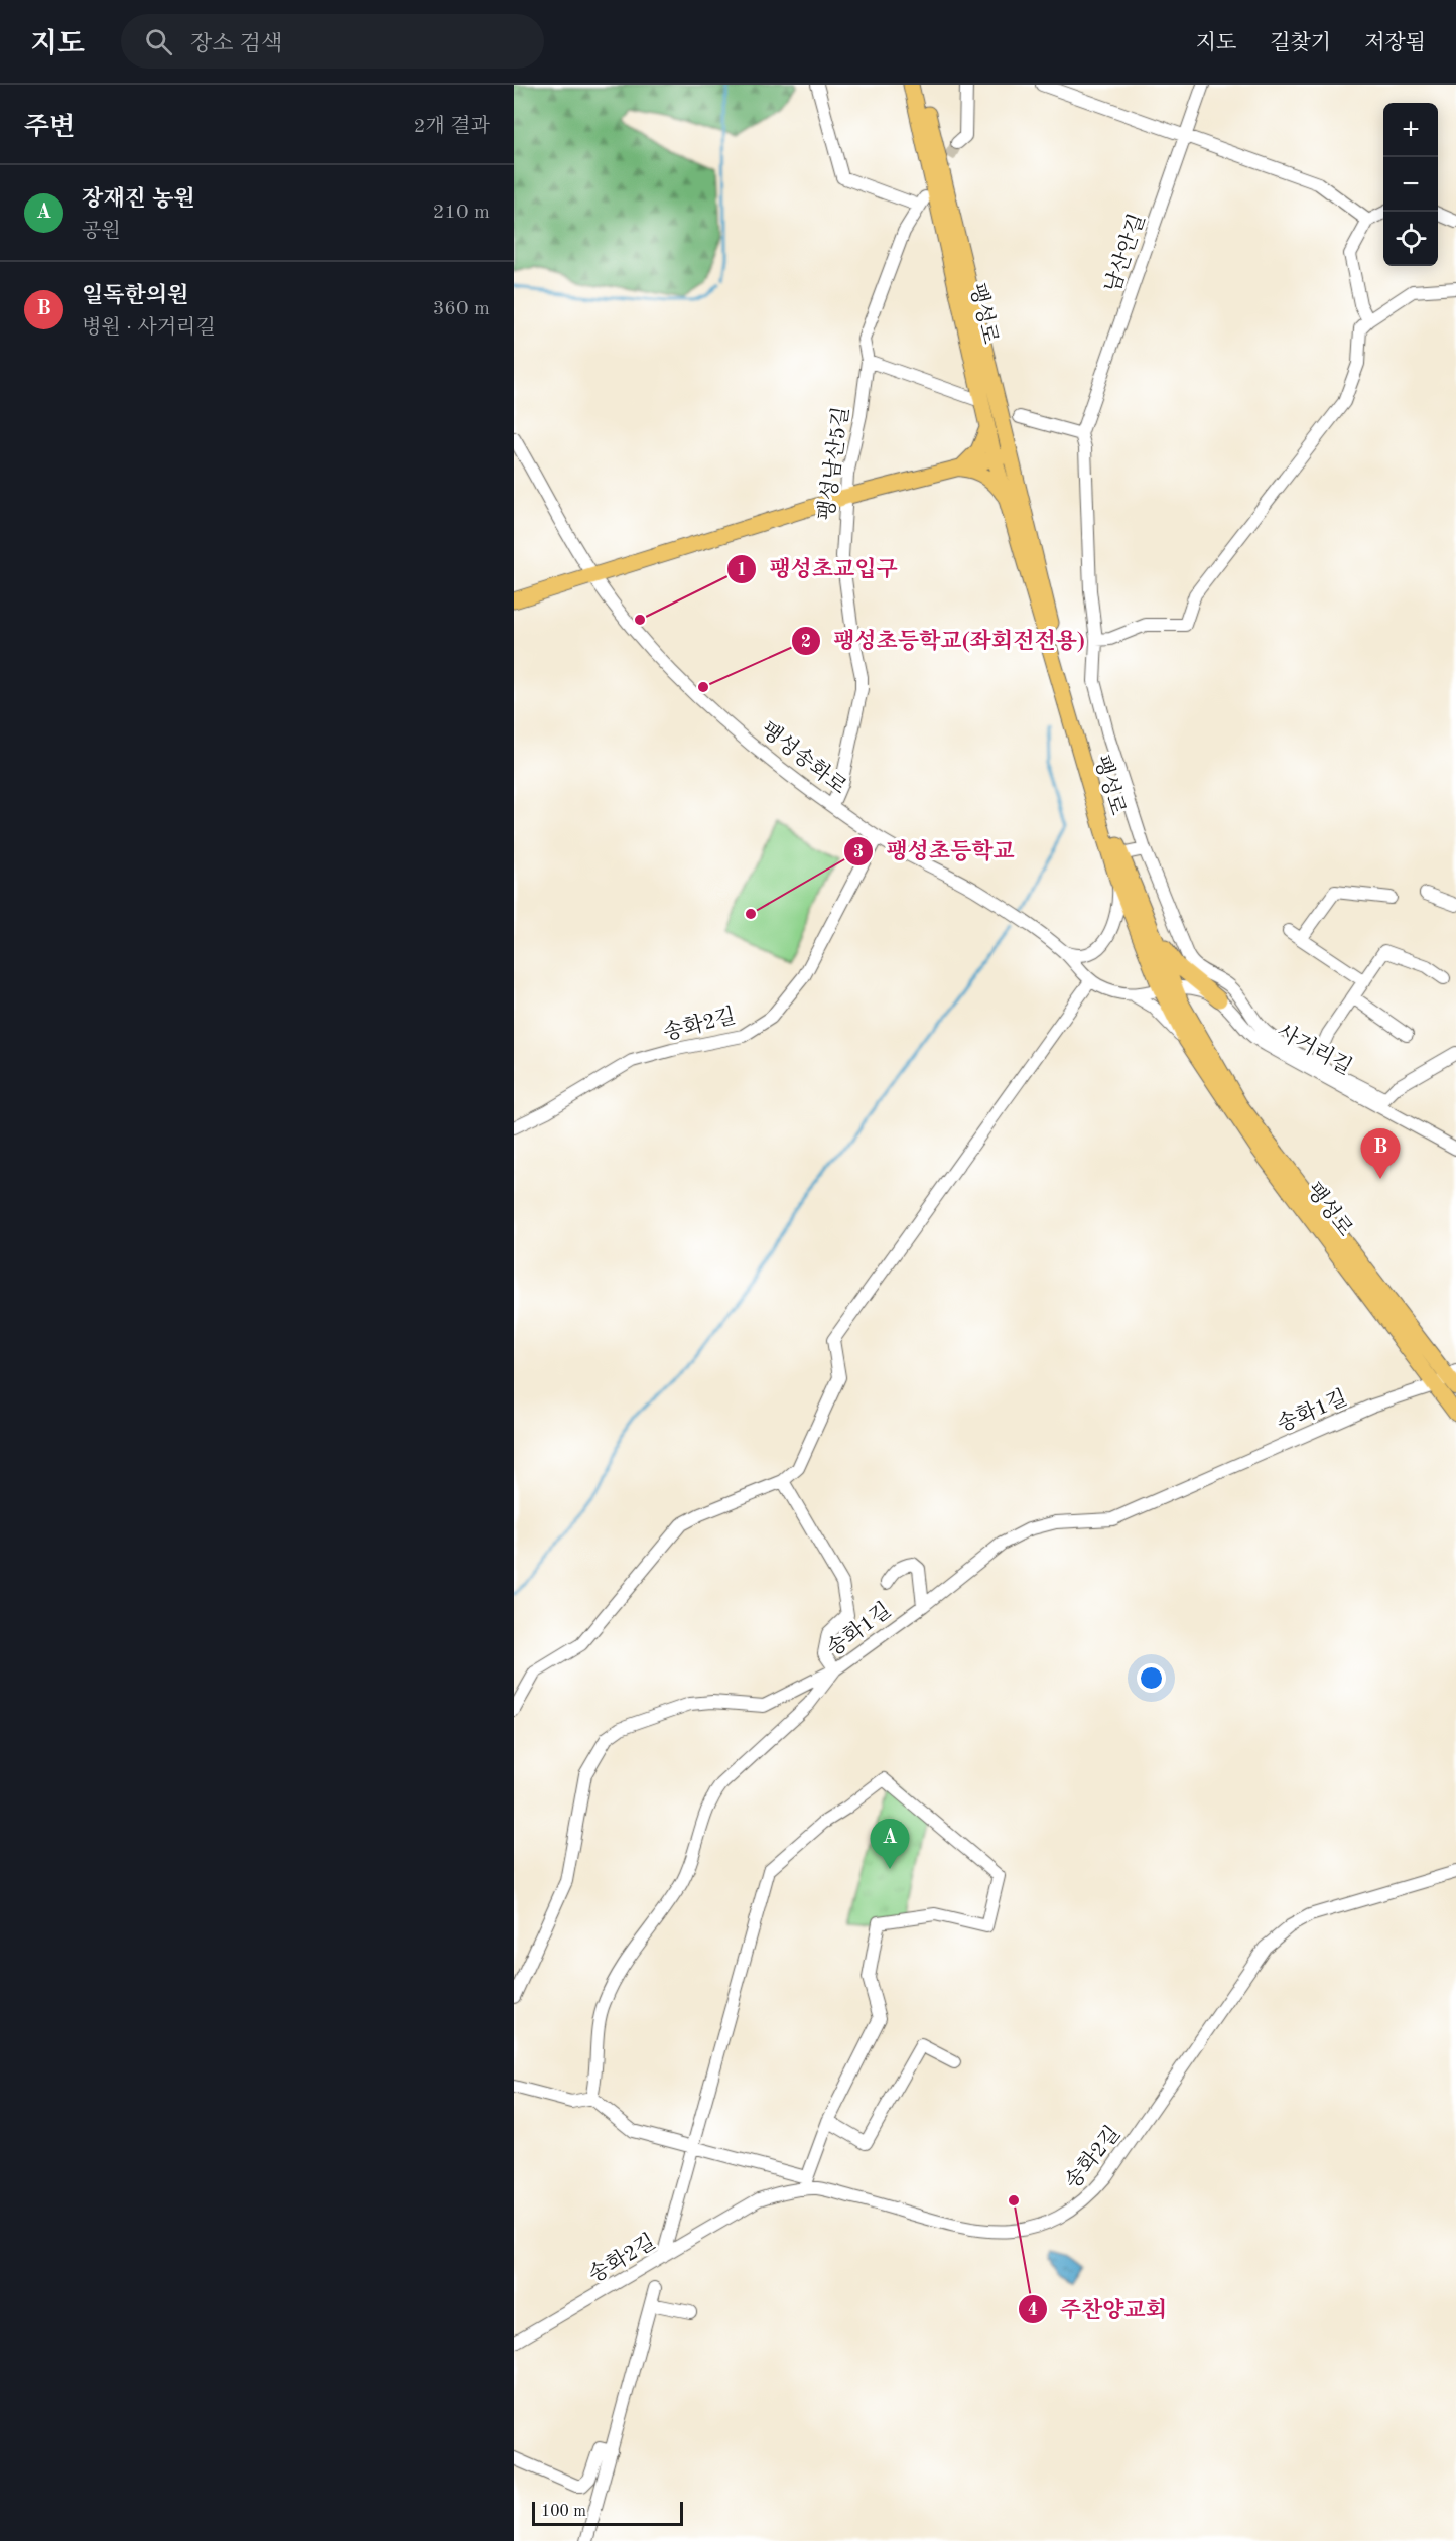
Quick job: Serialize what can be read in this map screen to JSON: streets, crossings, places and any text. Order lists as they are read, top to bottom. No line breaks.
{"streets":{"main road":["팽성로"],"street":["남산안길","팽성남산5길","팽성송화로","송화2길","사거리길","송화1길"]},"crossings":[["팽성로","팽성송화로"],["팽성로","사거리길"],["팽성로","송화1길"],["팽성남산5길","팽성송화로"],["팽성송화로","송화2길"],["팽성송화로","사거리길"]],"places":["팽성초교입구","팽성초등학교(좌회전전용)","팽성초등학교","주찬양교회"],"scale_bar":"100 m","page":{"header":"지도","search":"장소 검색","nav":["지도","길찾기","저장됨"],"heading":["주변","2개 결과"],"map_buttons":["+","−"],"list":[{"mark":"A","name":"장재진 농원","note":"공원","value":"210 m"},{"mark":"B","name":"일독한의원","note":"병원 · 사거리길","value":"360 m"}],"pins":["B","A"],"scale":"100 m"}}
